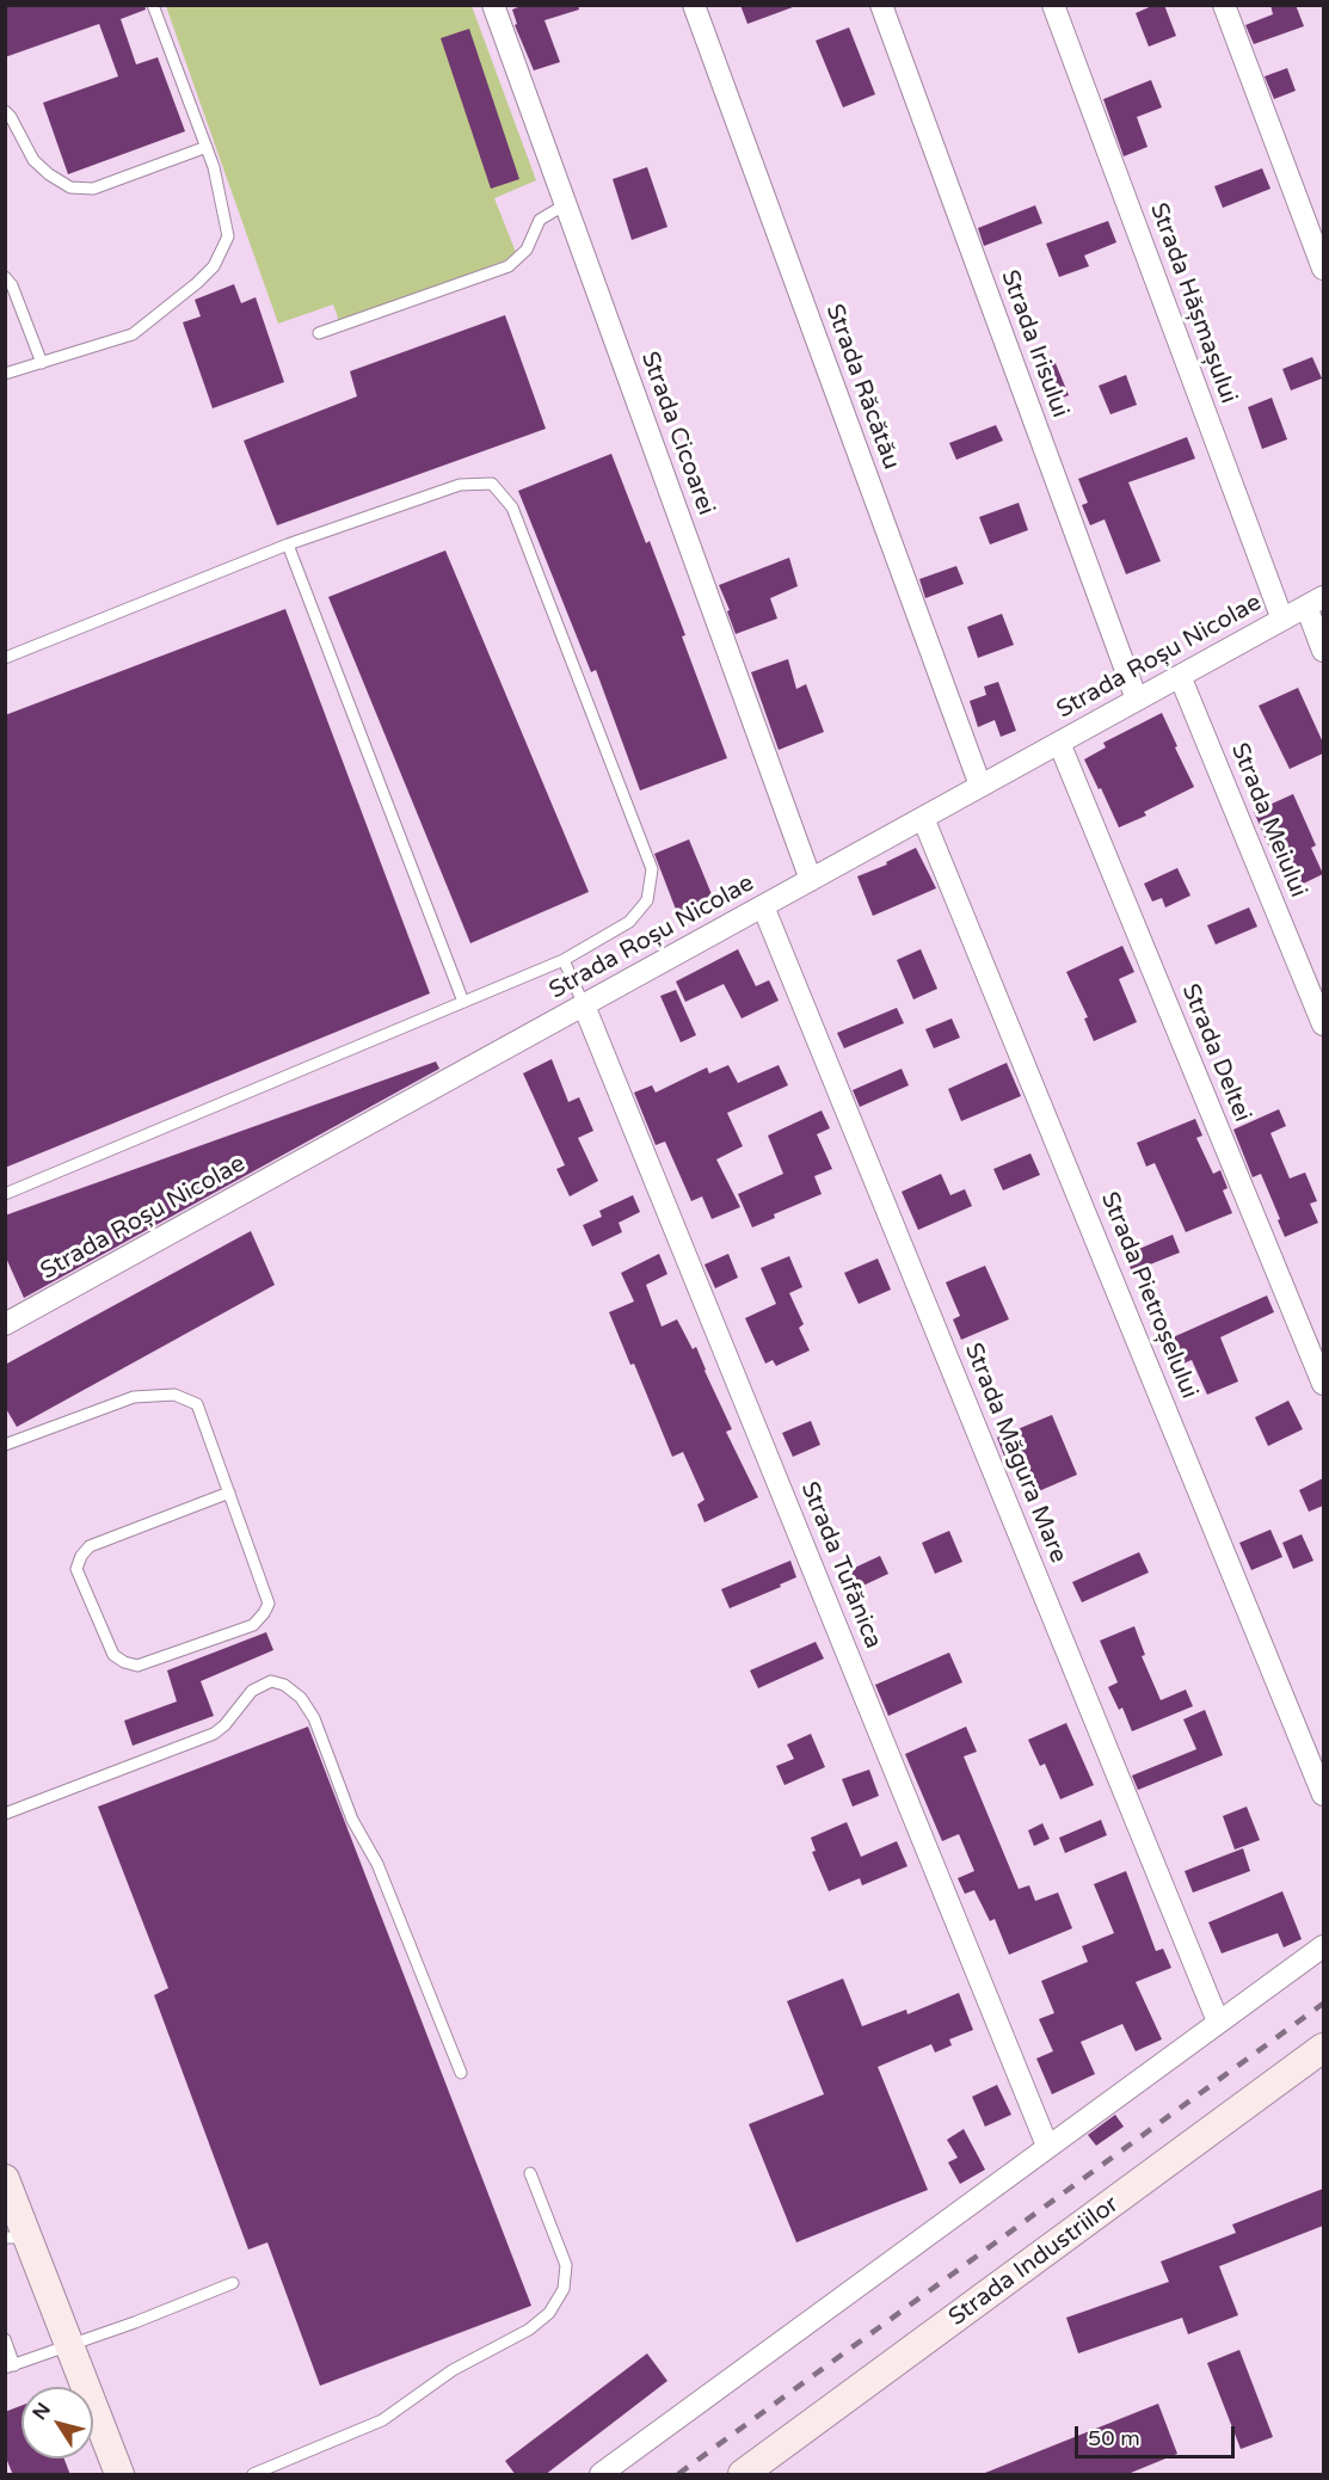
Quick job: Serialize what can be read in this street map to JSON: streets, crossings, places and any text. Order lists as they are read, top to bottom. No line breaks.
{"streets":{"main road":["Strada Industriilor"],"street":["Strada Hășmașului","Strada Irisului","Strada Răcătău","Strada Cicoarei","Strada Roșu Nicolae","Strada Meiului","Strada Deltei","Strada Pietroșelului","Strada Măgura Mare","Strada Tufănica"]},"crossings":[["Strada Hășmașului","Strada Roșu Nicolae"],["Strada Irisului","Strada Roșu Nicolae"],["Strada Răcătău","Strada Roșu Nicolae"],["Strada Cicoarei","Strada Roșu Nicolae"],["Strada Roșu Nicolae","Strada Meiului"],["Strada Roșu Nicolae","Strada Deltei"],["Strada Roșu Nicolae","Strada Pietroșelului"],["Strada Roșu Nicolae","Strada Măgura Mare"],["Strada Roșu Nicolae","Strada Tufănica"]],"scale_bar":"50 m","north":"top left"}
